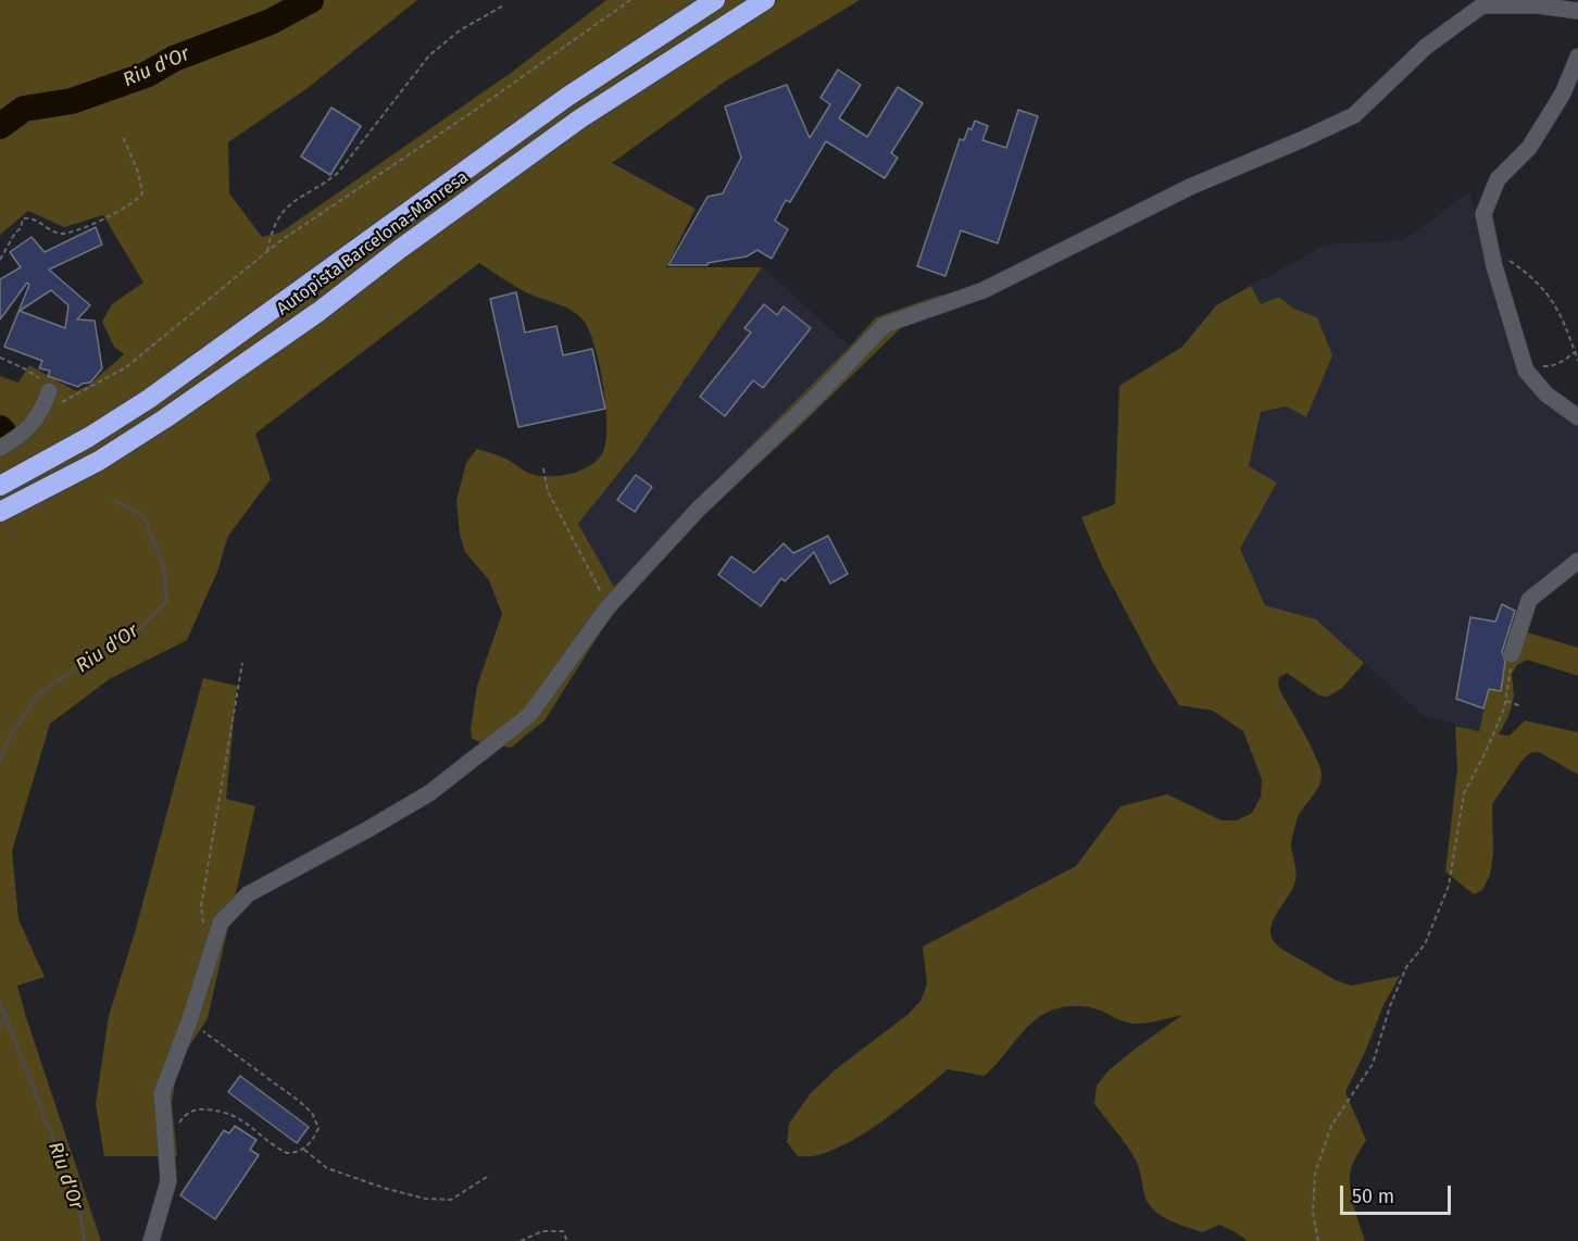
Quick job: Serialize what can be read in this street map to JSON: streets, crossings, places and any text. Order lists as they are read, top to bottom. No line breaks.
{"streets":{"highway":["Autopista Barcelona-Manresa"]},"water":["Riu d'Or"],"scale_bar":"50 m"}
